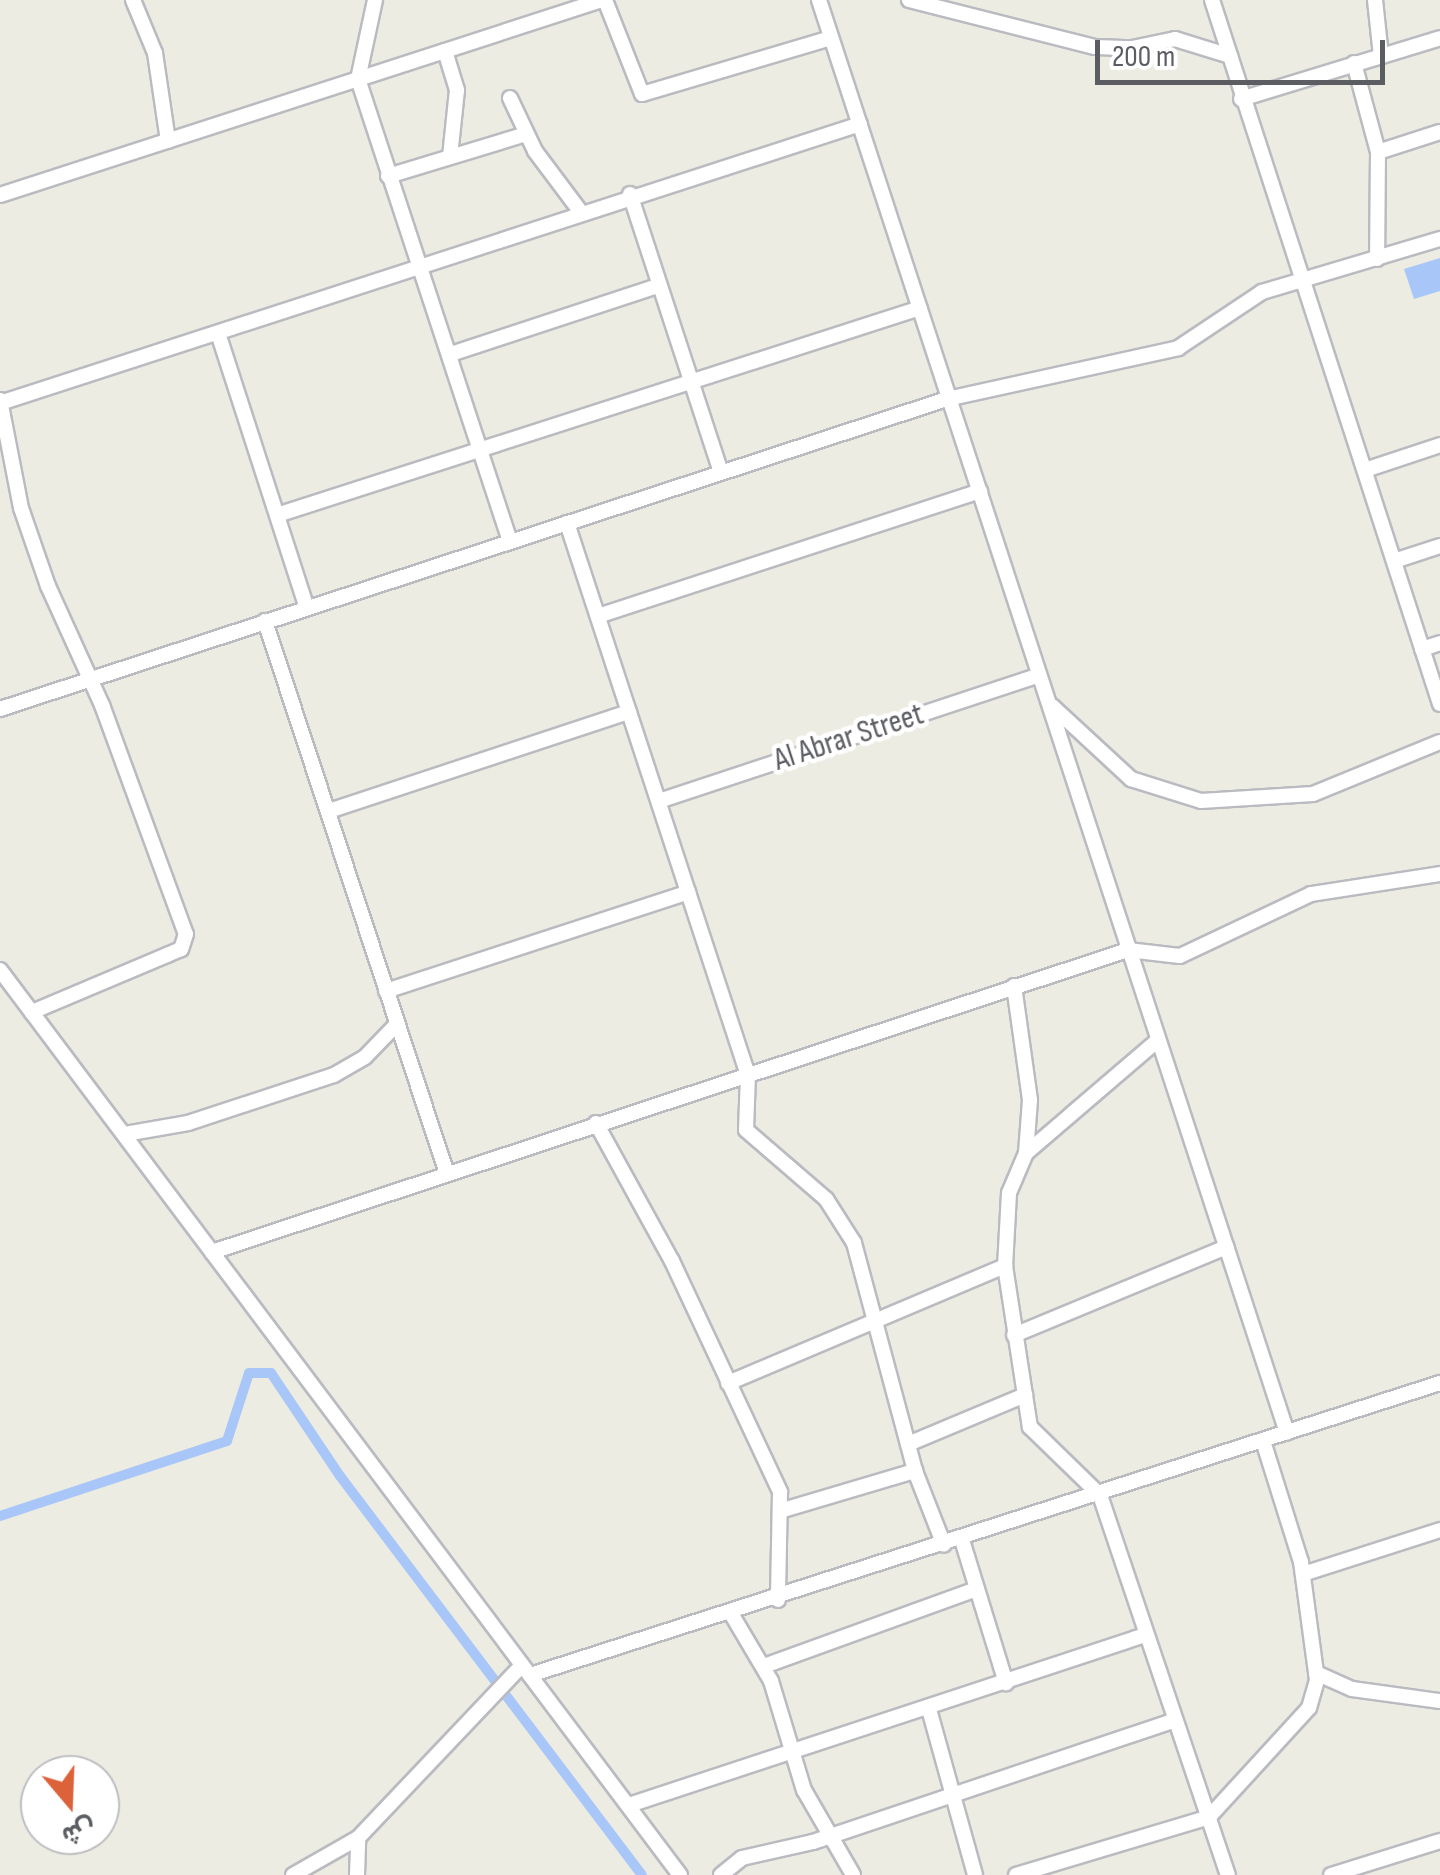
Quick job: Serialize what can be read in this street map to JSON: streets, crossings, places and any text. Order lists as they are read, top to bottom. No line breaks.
{"streets":{"street":["Al Abrar Street"]},"scale_bar":"200 m","north":"bottom"}
